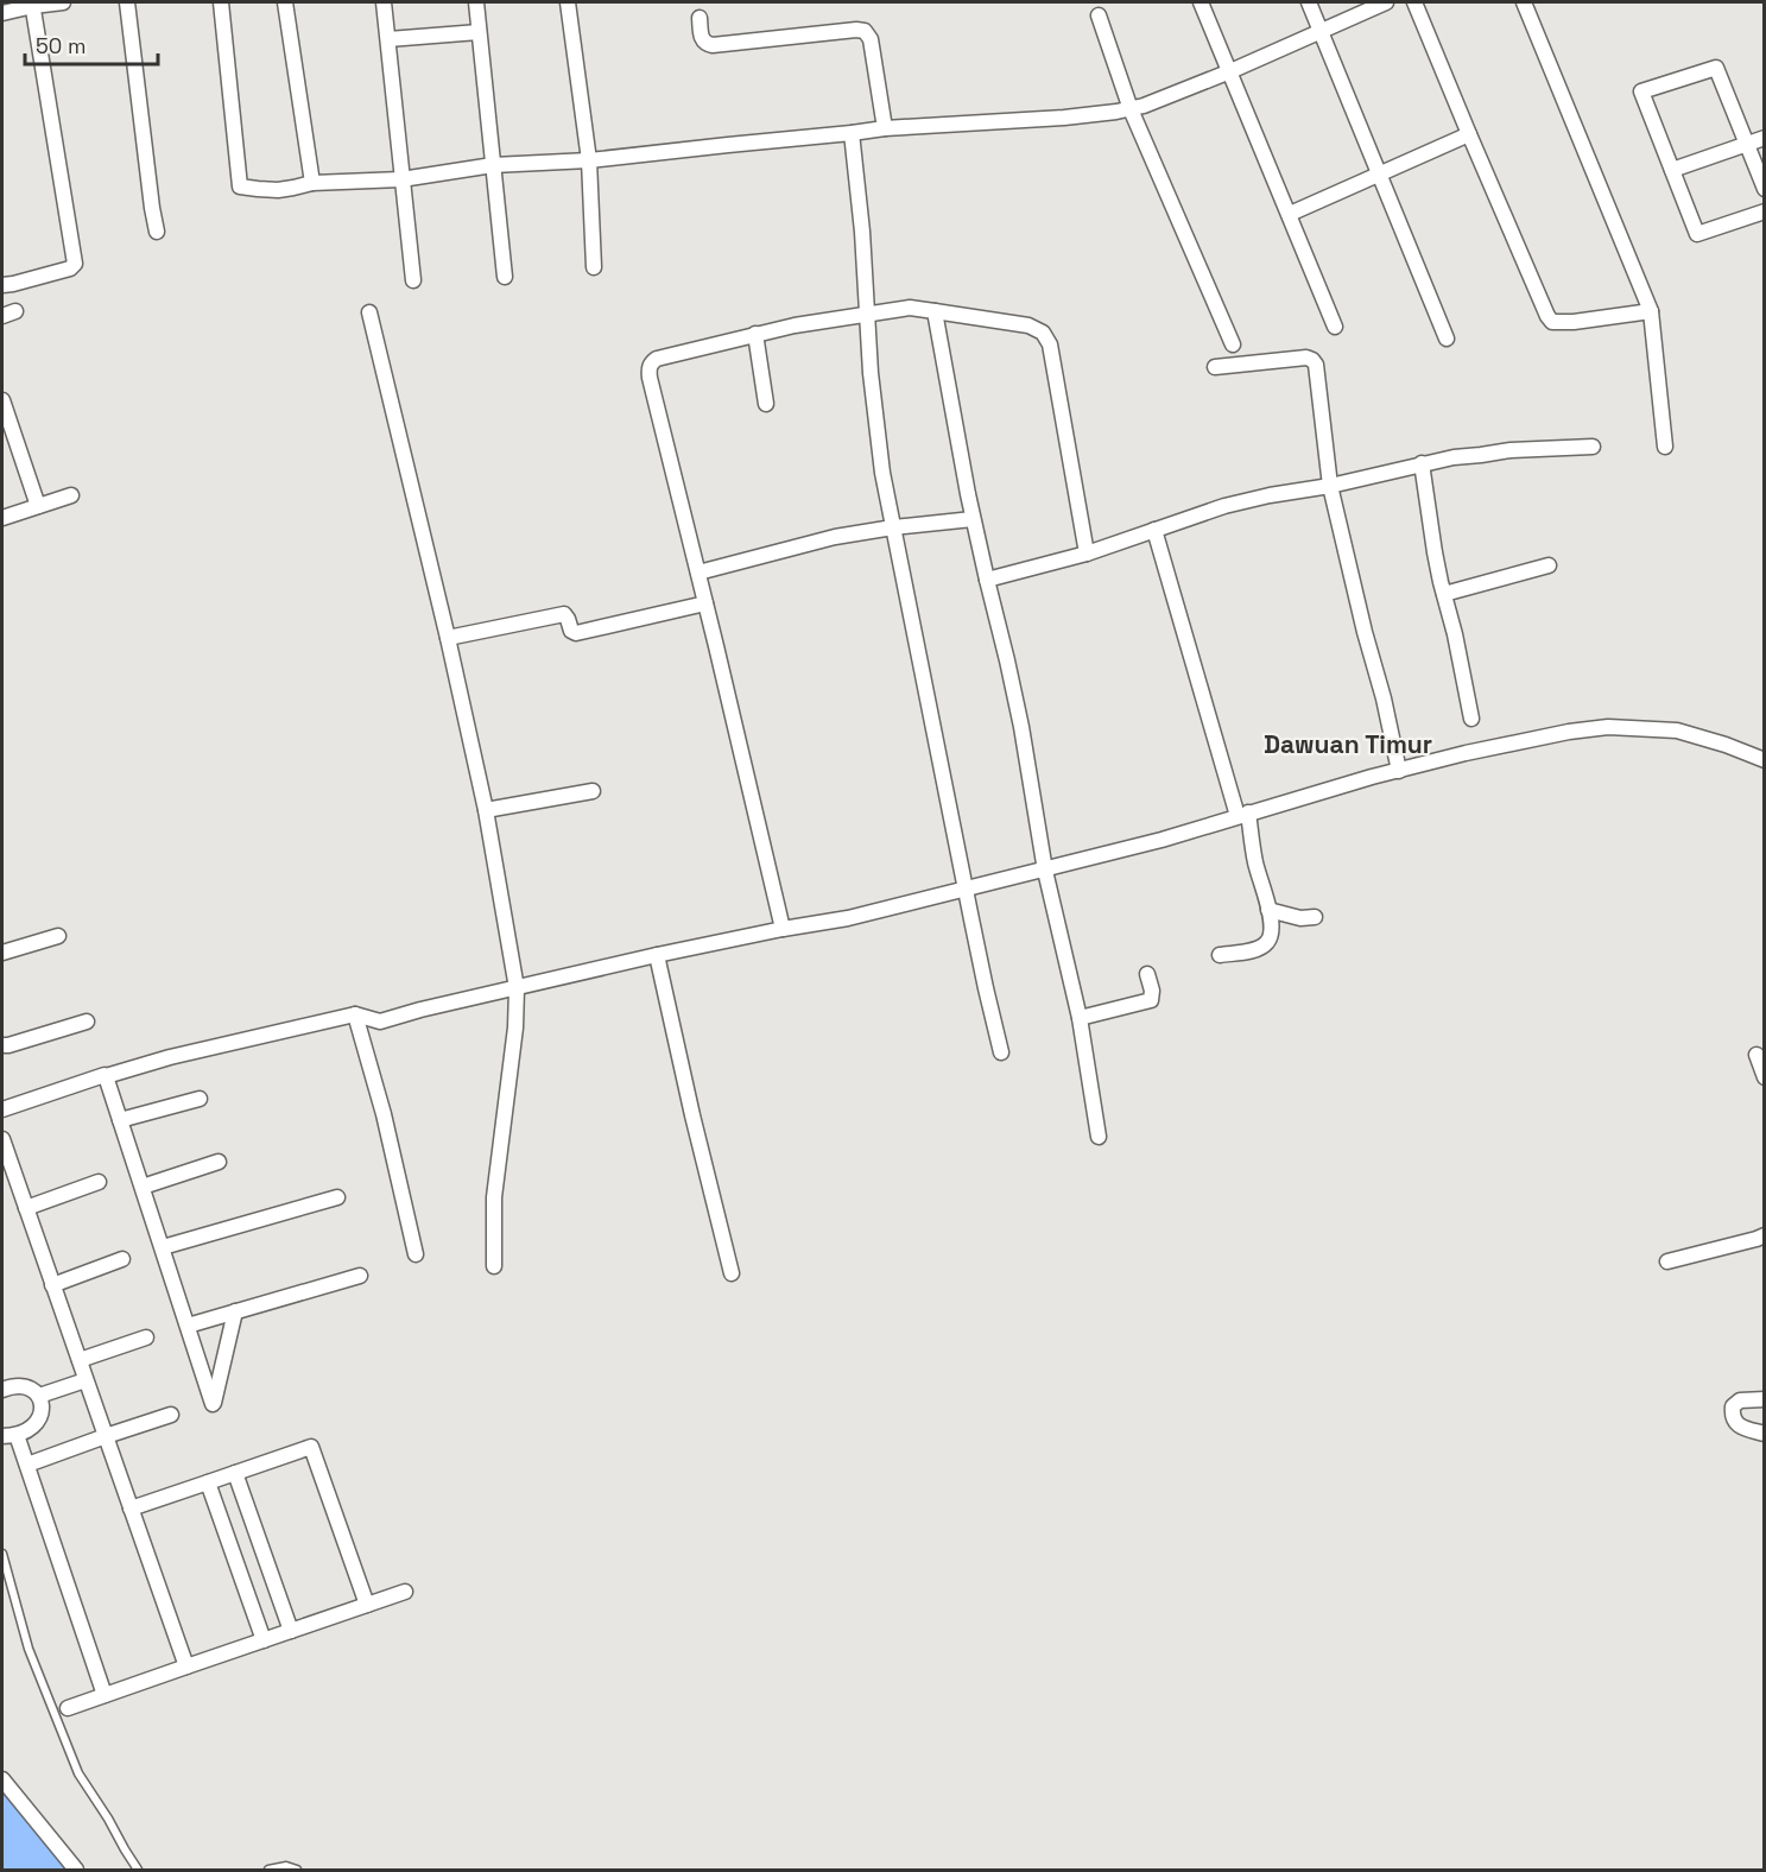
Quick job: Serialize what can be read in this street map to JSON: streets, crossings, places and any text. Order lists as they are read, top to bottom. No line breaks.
{"districts":["Dawuan Timur"],"scale_bar":"50 m"}
